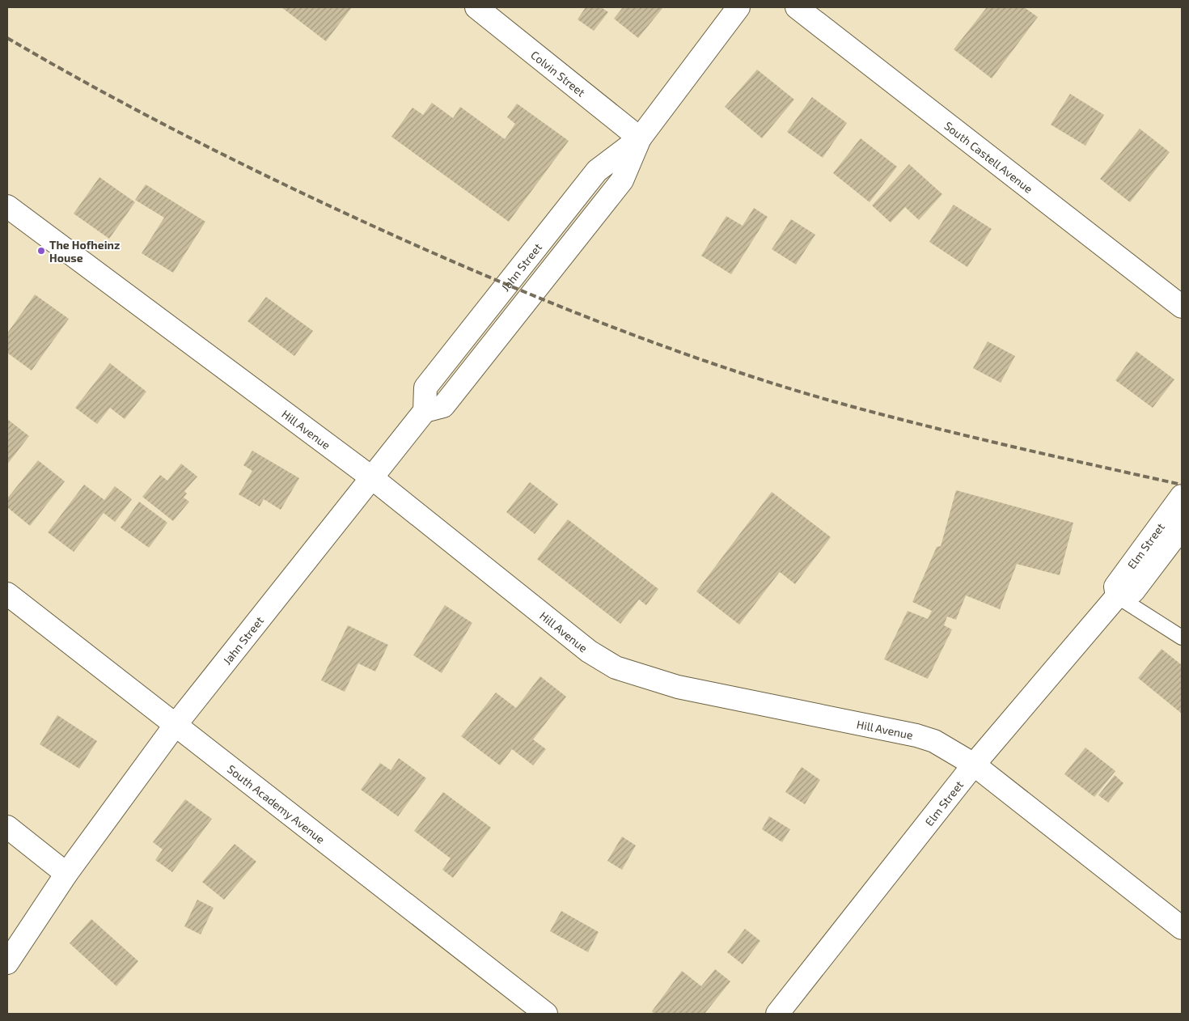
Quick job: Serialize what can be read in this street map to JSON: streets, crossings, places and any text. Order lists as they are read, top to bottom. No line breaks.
{"streets":{"street":["Colvin Street","South Castell Avenue","Jahn Street","Hill Avenue","Elm Street","South Academy Avenue"]},"crossings":[["Colvin Street","Jahn Street"],["Jahn Street","Hill Avenue"],["Jahn Street","South Academy Avenue"],["Hill Avenue","Elm Street"]],"places":["The Hofheinz House"]}
